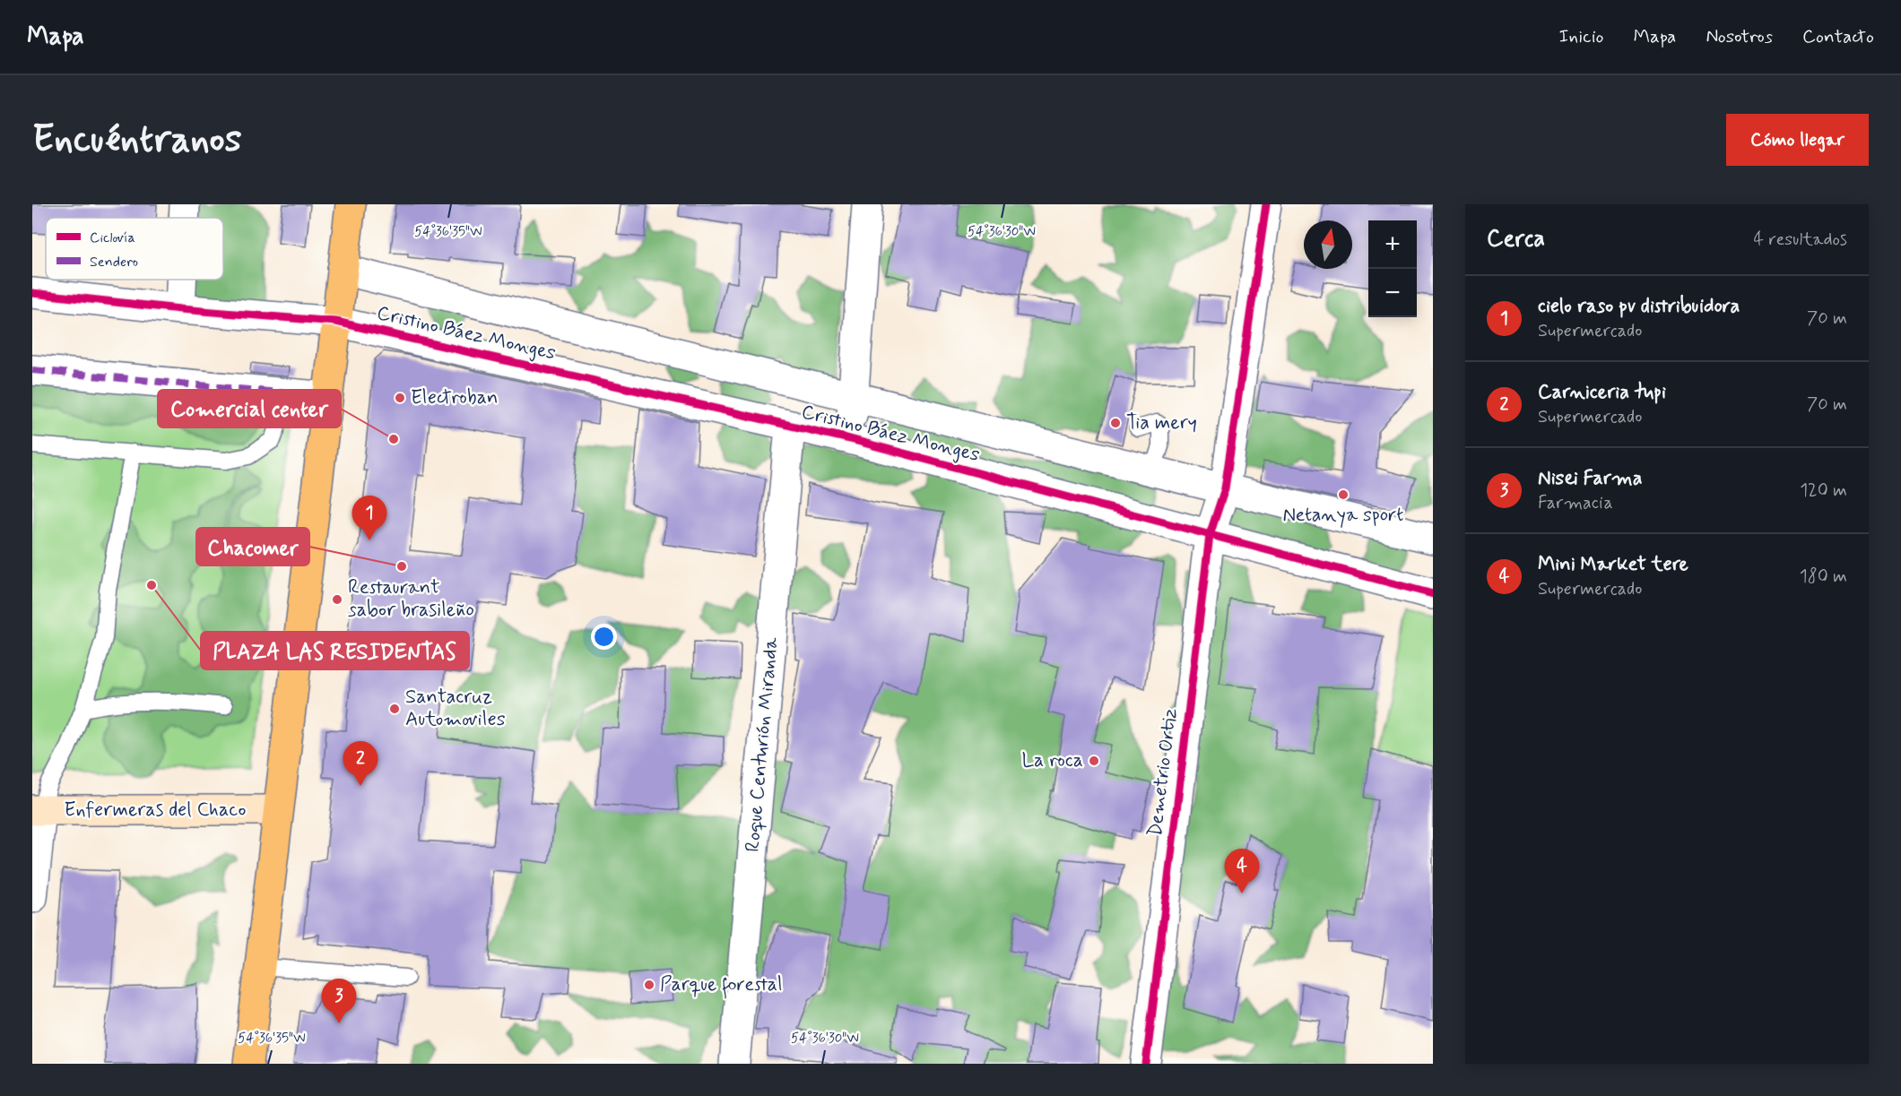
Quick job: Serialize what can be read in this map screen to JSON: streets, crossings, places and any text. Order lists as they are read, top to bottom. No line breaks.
{"streets":{"main road":["Enfermeras del Chaco"],"street":["Cristino Báez Monges","Roque Centurión Miranda","Demetrio Ortiz"]},"crossings":[["Cristino Báez Monges","Roque Centurión Miranda"],["Cristino Báez Monges","Demetrio Ortiz"]],"places":["Electroban","Tia mery","Comercial center","Netanya sport","Chacomer","PLAZA LAS RESIDENTAS","Restaurant sabor brasileño","Santacruz Automoviles","La roca","Parque forestal"],"legend":["Ciclovía","Sendero"],"north":"top","page":{"header":"Mapa","nav":["Inicio","Mapa","Nosotros","Contacto"],"buttons":"Cómo llegar","title":"Encuéntranos","heading":["Cerca","4 resultados"],"map_buttons":["+","−"],"list":[{"mark":"1","name":"cielo raso pv distribuidora","note":"Supermercado","value":"70 m"},{"mark":"2","name":"Carniceria tupi","note":"Supermercado","value":"70 m"},{"mark":"3","name":"Nisei Farma","note":"Farmacia","value":"120 m"},{"mark":"4","name":"Mini Market tere","note":"Supermercado","value":"180 m"}],"pins":["1","2","4","3"]},"coordinates":["54°36'35\"W","54°36'30\"W"]}
